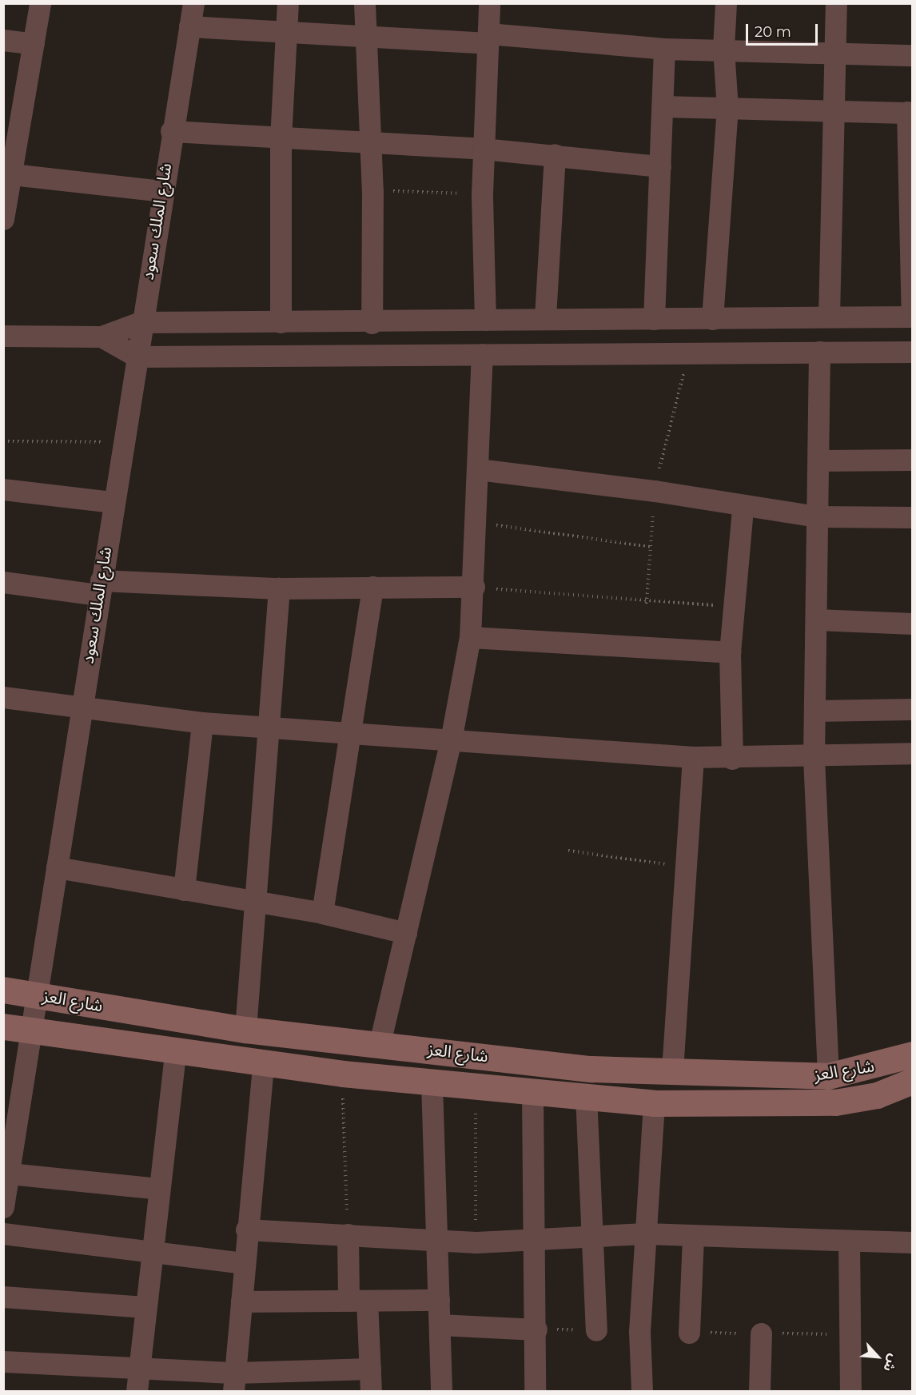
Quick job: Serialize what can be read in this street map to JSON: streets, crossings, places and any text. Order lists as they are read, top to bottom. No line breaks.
{"streets":{"main road":["شارع العز"],"street":["شارع الملك سعود"]},"crossings":[["شارع الملك سعود","شارع العز"]],"scale_bar":"20 m","north":"bottom right"}
